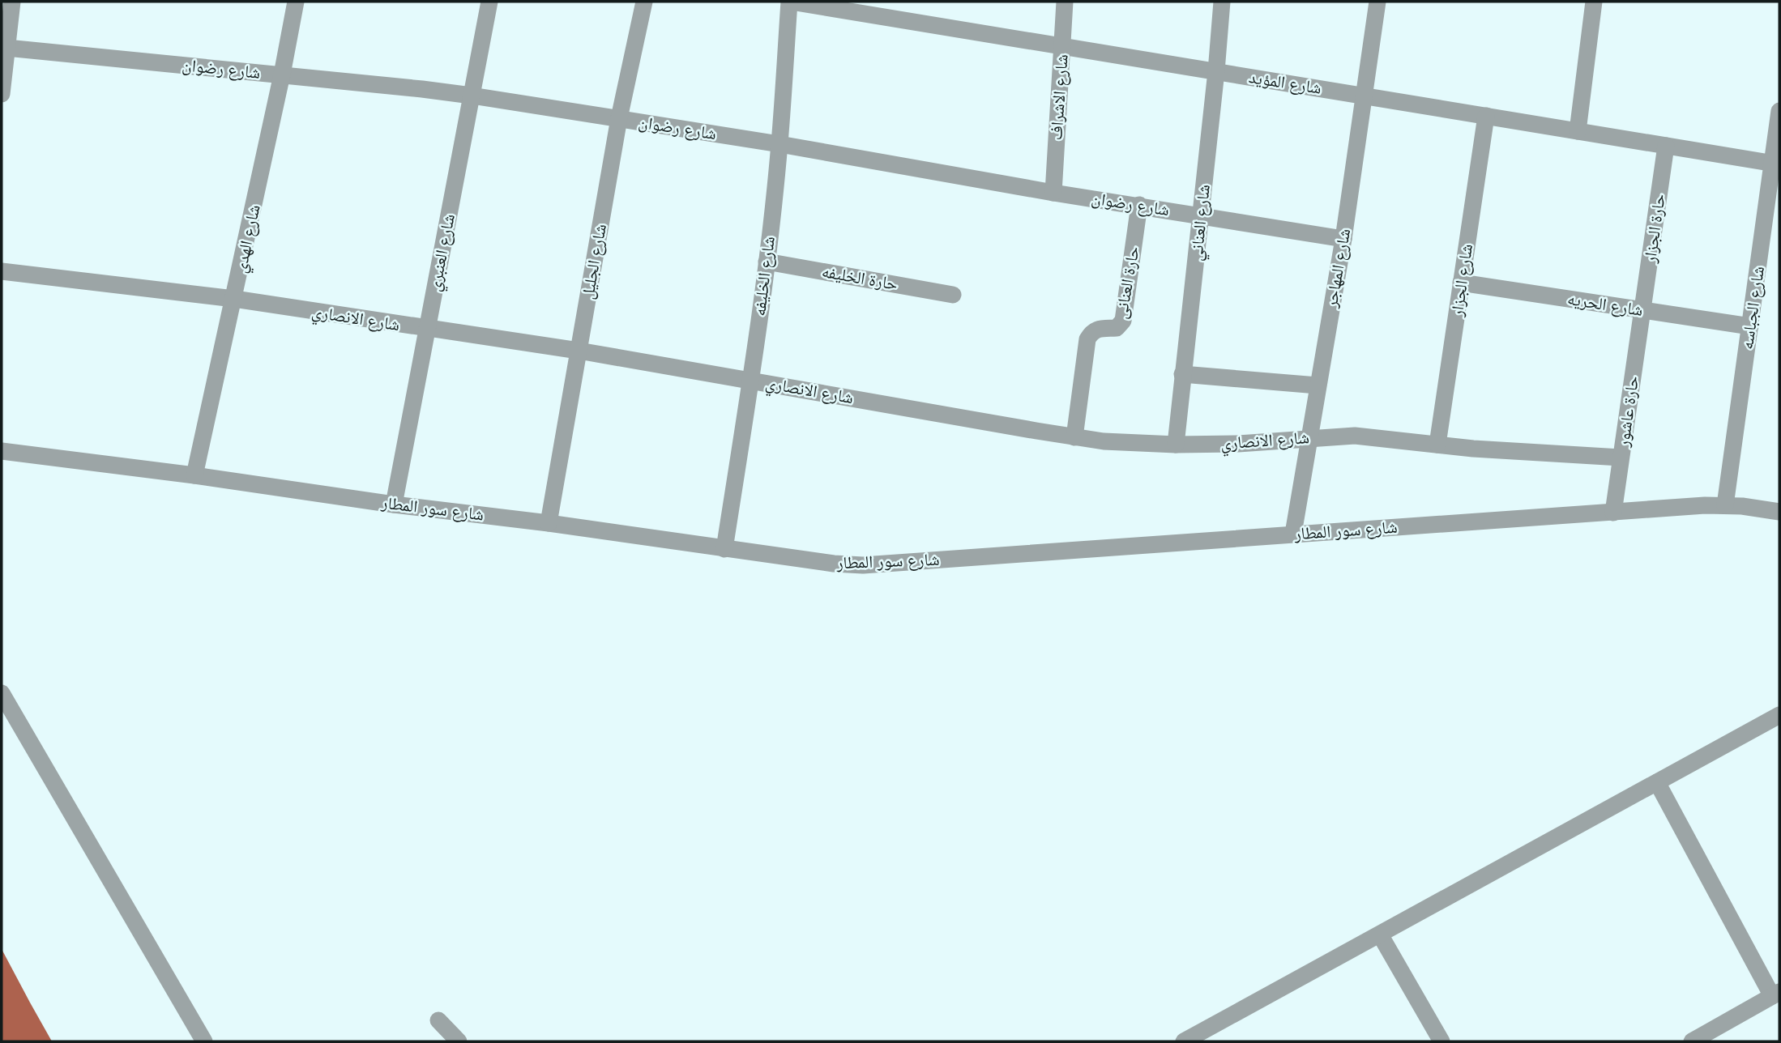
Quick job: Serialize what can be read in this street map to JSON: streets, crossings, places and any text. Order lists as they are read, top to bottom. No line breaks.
{"streets":{"street":["شارع رضوان","شارع المؤيد","شارع الاشراف","شارع العناني","حارة الجزار","شارع الهدي","شارع العنبري","شارع الجليل","شارع المهاجر","شارع الخليفه","حارة الخليفه","شارع الجزار","حارة العنانى","شارع الحريه","شارع الجباسه","شارع الانصاري","حارة عاشور","شارع سور المطار"]},"crossings":[["شارع رضوان","شارع الاشراف"],["شارع رضوان","شارع العناني"],["شارع رضوان","شارع الهدي"],["شارع رضوان","شارع العنبري"],["شارع رضوان","شارع الجليل"],["شارع رضوان","شارع المهاجر"],["شارع رضوان","شارع الخليفه"],["شارع رضوان","حارة العنانى"],["شارع المؤيد","شارع الاشراف"],["شارع المؤيد","شارع العناني"],["شارع المؤيد","حارة الجزار"],["شارع المؤيد","شارع المهاجر"],["شارع المؤيد","شارع الخليفه"],["شارع المؤيد","شارع الجزار"],["شارع المؤيد","شارع الجباسه"],["شارع العناني","شارع الانصاري"],["حارة الجزار","شارع الحريه"],["حارة الجزار","حارة عاشور"],["شارع الهدي","شارع الانصاري"],["شارع الهدي","شارع سور المطار"],["شارع العنبري","شارع الانصاري"],["شارع العنبري","شارع سور المطار"],["شارع الجليل","شارع الانصاري"],["شارع الجليل","شارع سور المطار"],["شارع المهاجر","شارع الانصاري"],["شارع المهاجر","شارع سور المطار"],["شارع الخليفه","حارة الخليفه"],["شارع الخليفه","شارع الانصاري"],["شارع الخليفه","شارع سور المطار"],["شارع الجزار","شارع الحريه"],["شارع الجزار","شارع الانصاري"],["حارة العنانى","شارع الانصاري"],["شارع الحريه","شارع الجباسه"],["شارع الحريه","حارة عاشور"],["شارع الجباسه","شارع سور المطار"],["شارع الانصاري","حارة عاشور"],["حارة عاشور","شارع سور المطار"]]}
